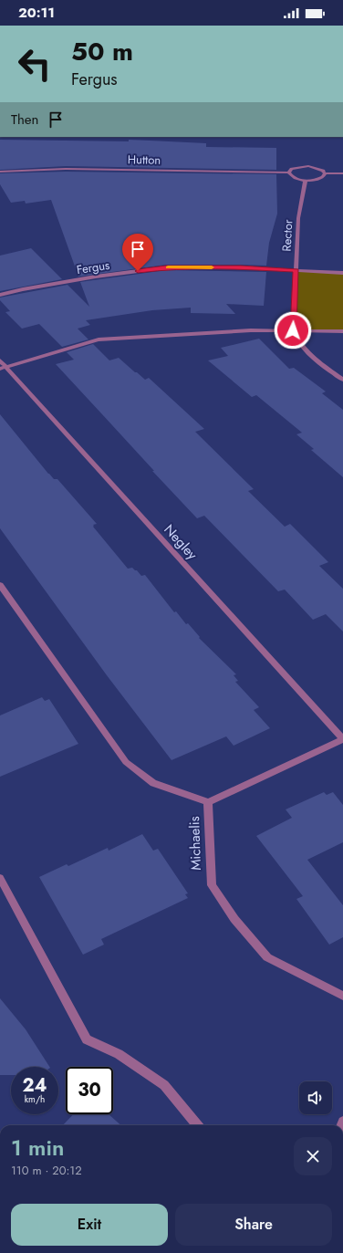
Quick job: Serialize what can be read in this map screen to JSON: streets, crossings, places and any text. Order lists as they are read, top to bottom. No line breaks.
{"streets":{"street":["Hutton","Rector","Fergus","Negley","Michaelis"]},"crossings":[["Rector","Fergus"]],"page":{"status":"20:11","turn":["50 m","Fergus"],"then":"Then","speed":"24 km/h","limit":"30","heading":["1 min","110 m · 20:12"],"buttons":["Exit","Share"]}}
